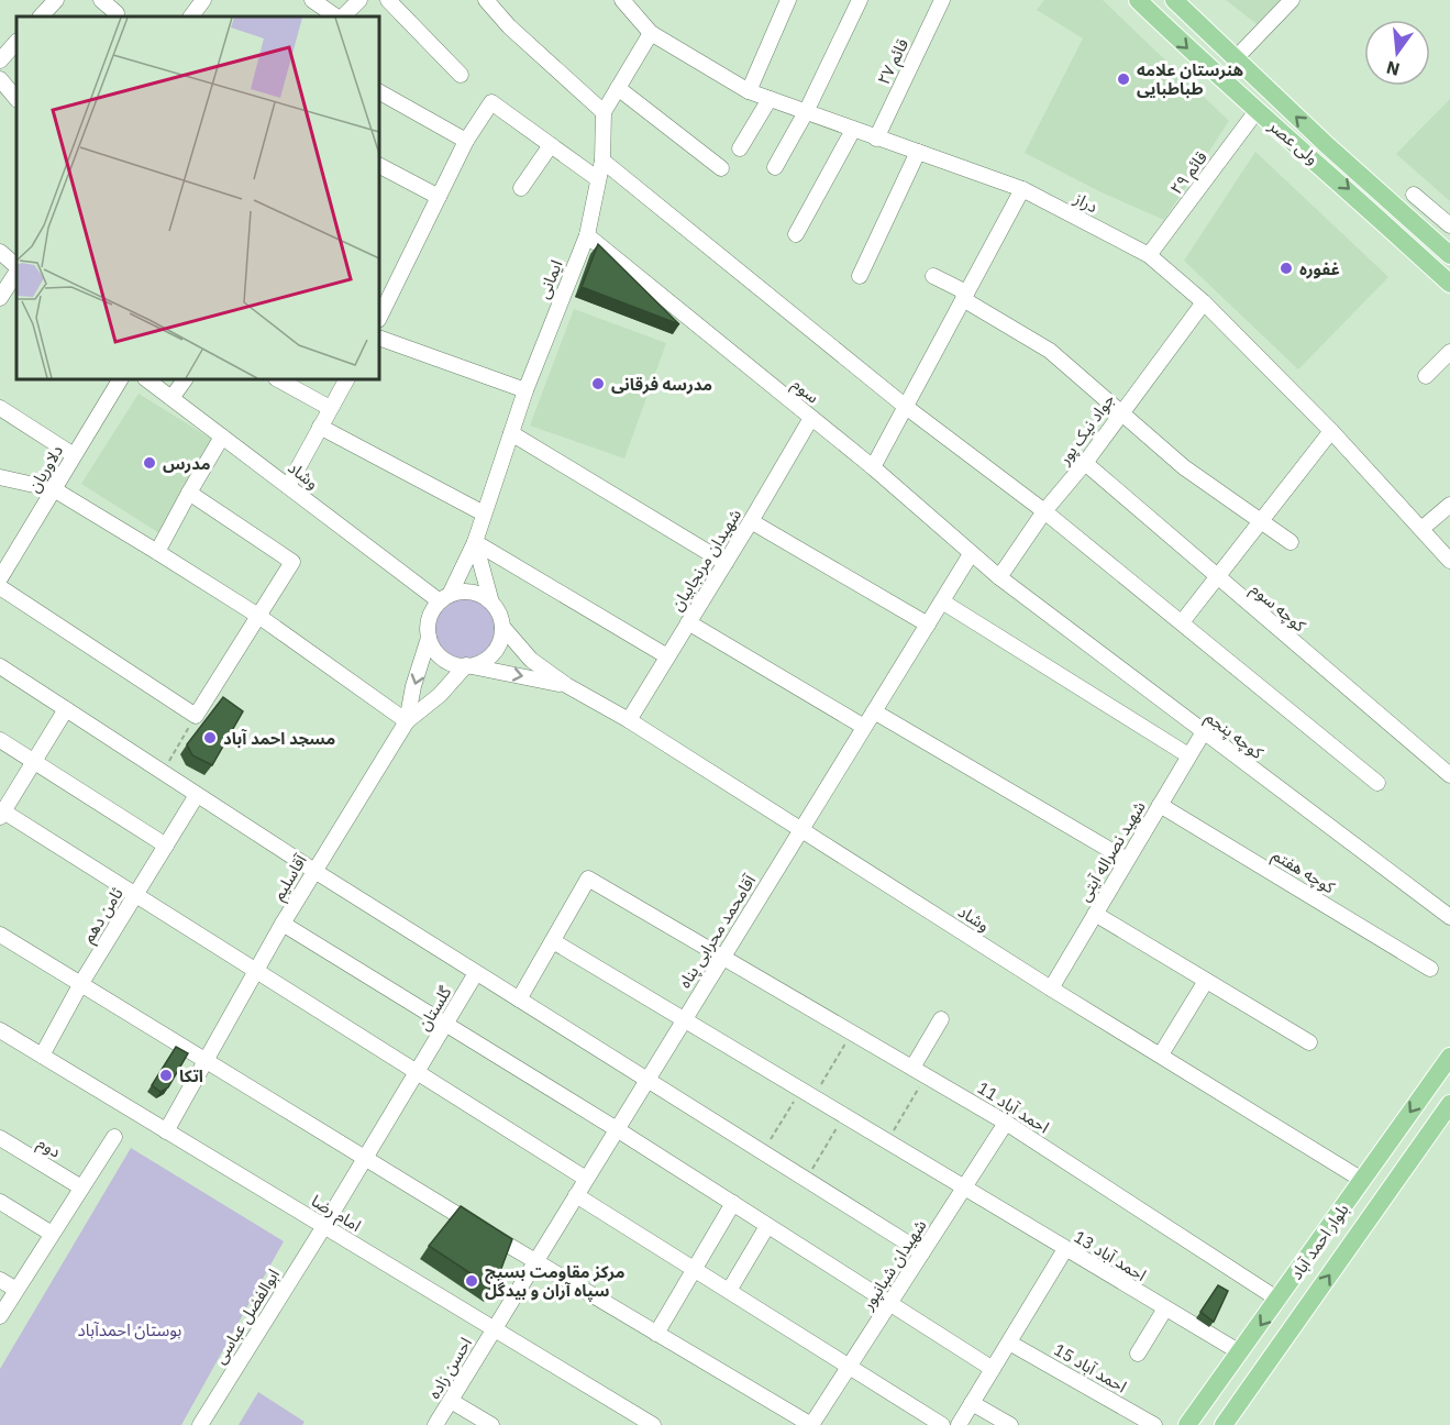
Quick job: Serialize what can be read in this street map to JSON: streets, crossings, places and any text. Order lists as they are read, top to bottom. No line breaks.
{"streets":{"main road":["ولی عصر","بلوار احمد آباد"],"street":["قائم ۲۷","قائم ۲۹","دراز","ایمانی","سوم","جواد نیک پور","دلاوریان","وشاد","شهیدان مرنجابیان","کوچه سوم","کوچه پنجم","شهید نصراله آیتی","کوچه هفتم","آقاسلیم","ثامن دهم","آقامحمد محرابی پناه","گلستان","احمد آباد 11","دوم","امام رضا","احمد آباد 13","شهیدان شبانپور","ابوالفضل عباسی","احسن زاده","احمد آباد 15"]},"crossings":[["قائم ۲۷","دراز"],["ولی عصر","قائم ۲۹"],["قائم ۲۹","دراز"],["دراز","ایمانی"],["دراز","جواد نیک پور"],["ایمانی","سوم"],["ایمانی","وشاد"],["ایمانی","آقاسلیم"],["سوم","جواد نیک پور"],["سوم","شهیدان مرنجابیان"],["سوم","کوچه پنجم"],["سوم","آقامحمد محرابی پناه"],["جواد نیک پور","کوچه سوم"],["جواد نیک پور","کوچه پنجم"],["وشاد","شهیدان مرنجابیان"],["وشاد","شهید نصراله آیتی"],["وشاد","آقاسلیم"],["وشاد","آقامحمد محرابی پناه"],["وشاد","بلوار احمد آباد"],["کوچه پنجم","شهید نصراله آیتی"],["شهید نصراله آیتی","کوچه هفتم"],["آقاسلیم","امام رضا"],["ثامن دهم","امام رضا"],["آقامحمد محرابی پناه","احمد آباد 11"],["آقامحمد محرابی پناه","امام رضا"],["آقامحمد محرابی پناه","احمد آباد 13"],["آقامحمد محرابی پناه","احسن زاده"],["گلستان","امام رضا"],["گلستان","ابوالفضل عباسی"],["احمد آباد 11","بلوار احمد آباد"],["احمد آباد 11","احمد آباد 13"],["احمد آباد 11","شهیدان شبانپور"],["امام رضا","ابوالفضل عباسی"],["امام رضا","احسن زاده"],["بلوار احمد آباد","احمد آباد 13"],["احمد آباد 13","شهیدان شبانپور"]],"parks":["بوستان احمدآباد"],"places":["هنرستان علامه طباطبایی","غفوره","مدرسه فرقانی","مدرس","مسجد احمد آباد","اتکا","مرکز مقاومت بسیج سپاه آران و بیدگل"],"north":"bottom"}
